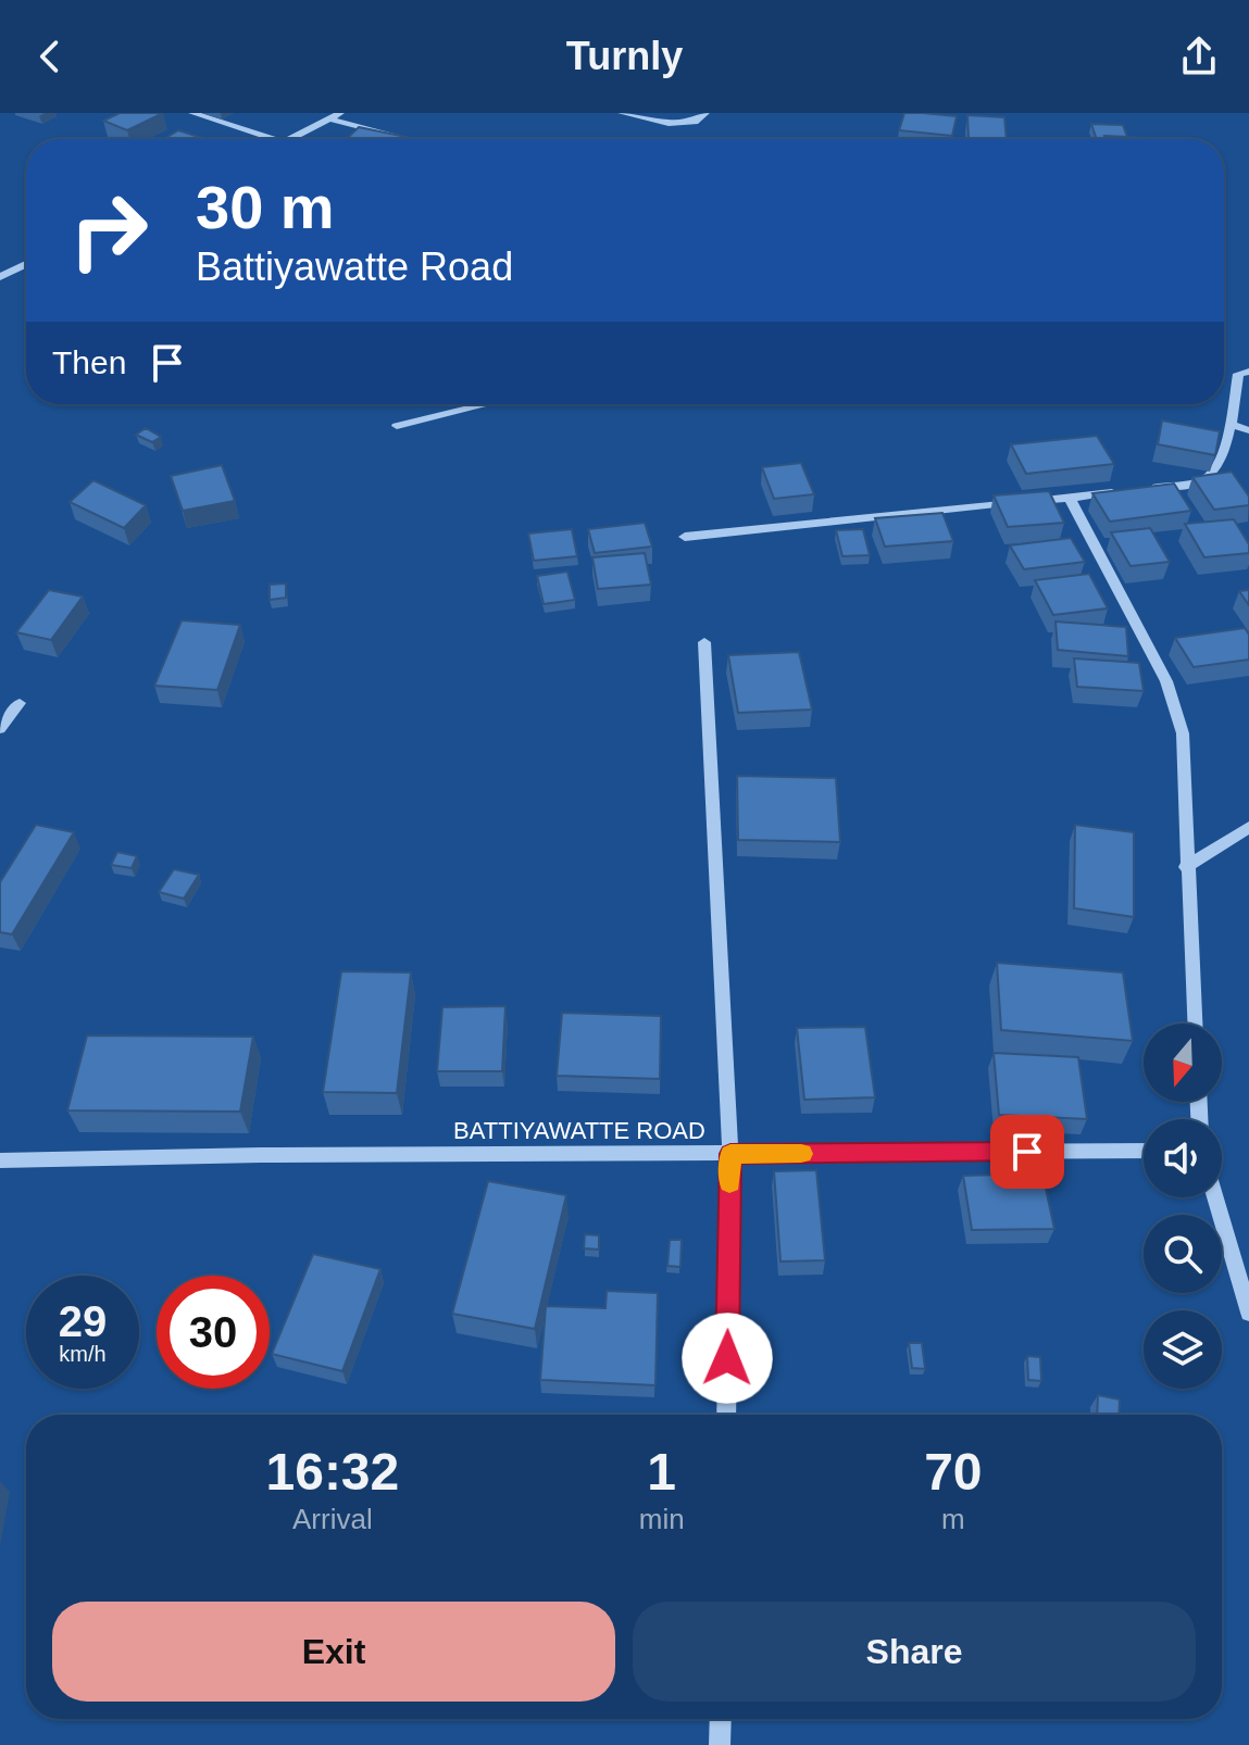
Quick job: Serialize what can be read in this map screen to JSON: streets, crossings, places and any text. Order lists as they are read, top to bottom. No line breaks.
{"streets":{"street":["BATTIYAWATTE ROAD"]},"north":"bottom","page":{"header":"Turnly","turn":["30 m","Battiyawatte Road"],"then":"Then","speed":"29 km/h","limit":"30","eta":["16:32","Arrival","1","min","70","m"],"buttons":["Exit","Share"]}}
